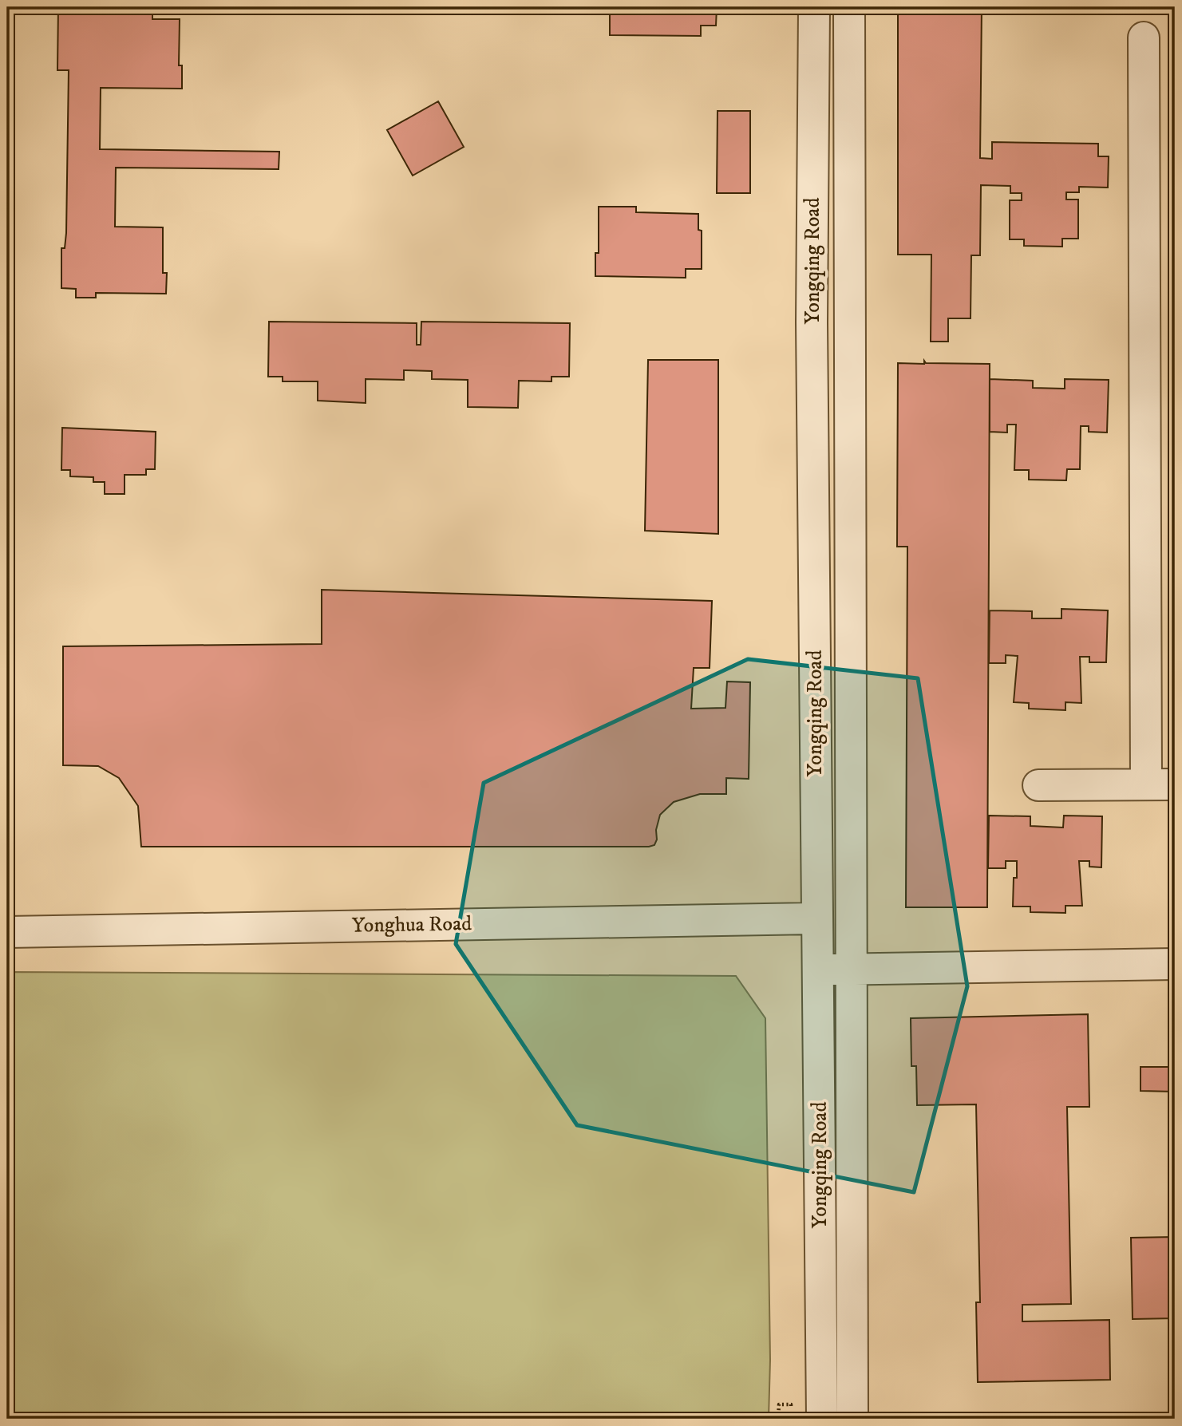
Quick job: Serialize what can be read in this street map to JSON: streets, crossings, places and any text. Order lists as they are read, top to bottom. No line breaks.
{"streets":{"street":["Yongqing Road","Yonghua Road"]},"crossings":[["Yongqing Road","Yonghua Road"]]}
